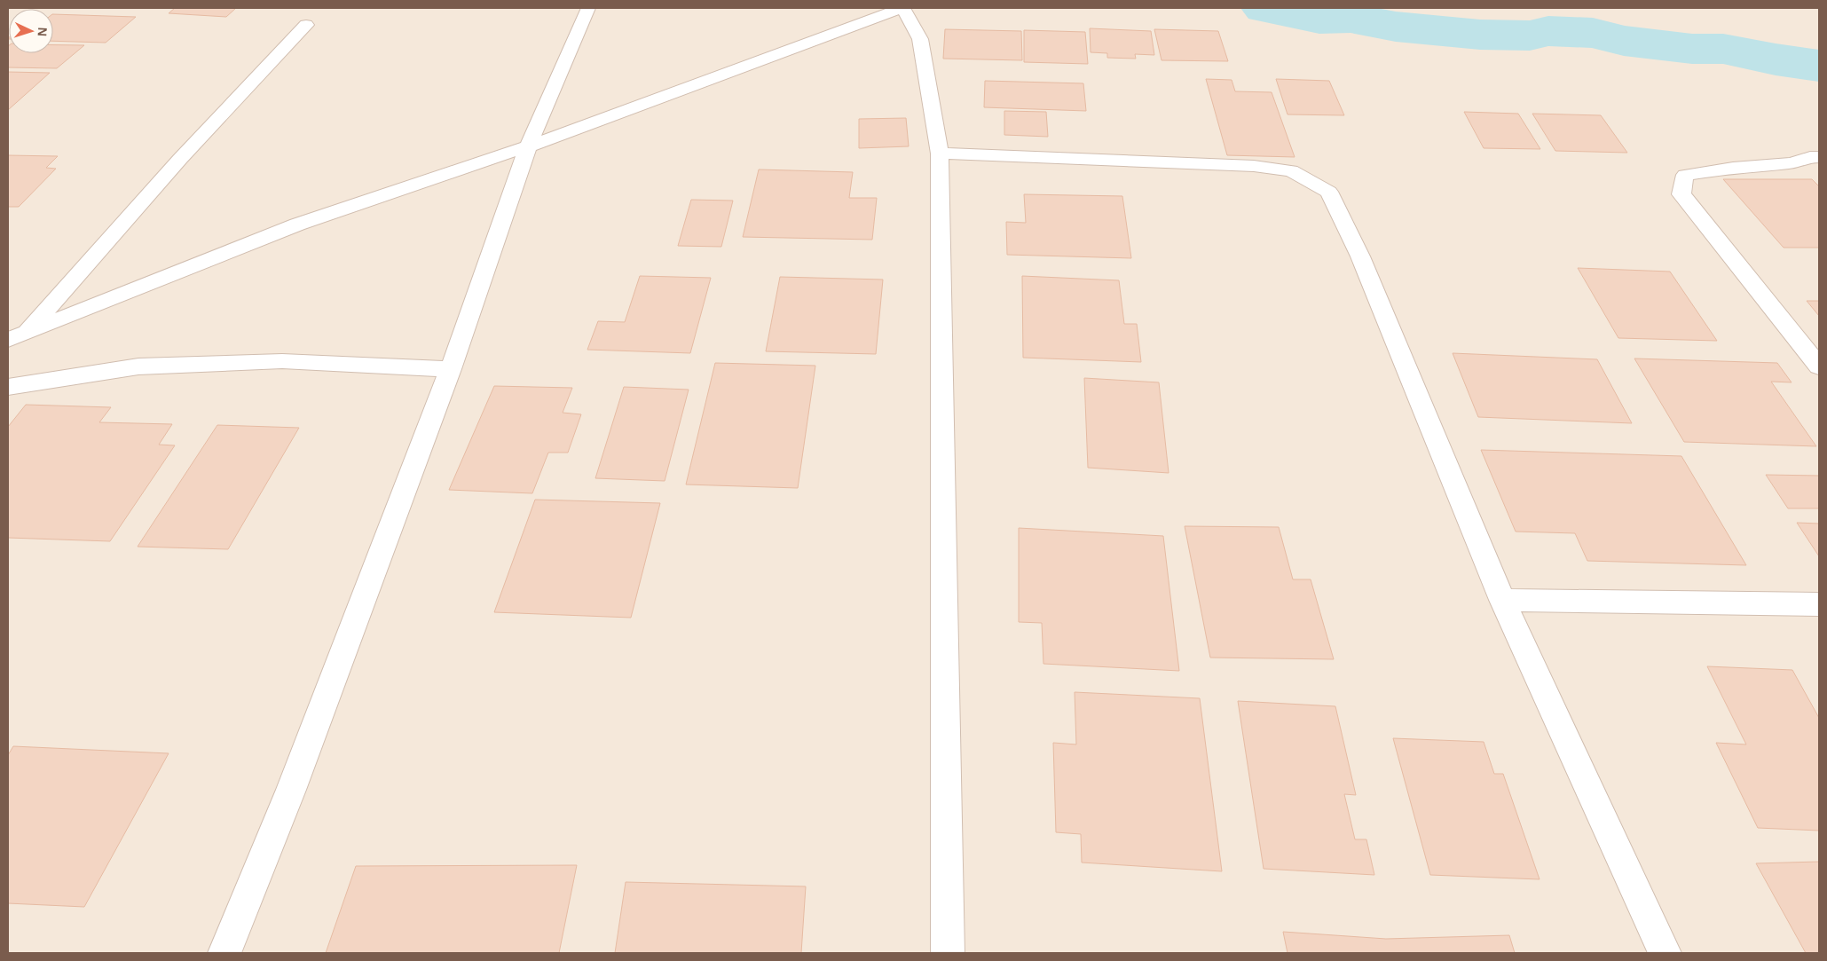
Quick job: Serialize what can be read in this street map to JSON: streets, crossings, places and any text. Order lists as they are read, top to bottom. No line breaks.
{"north":"right"}
